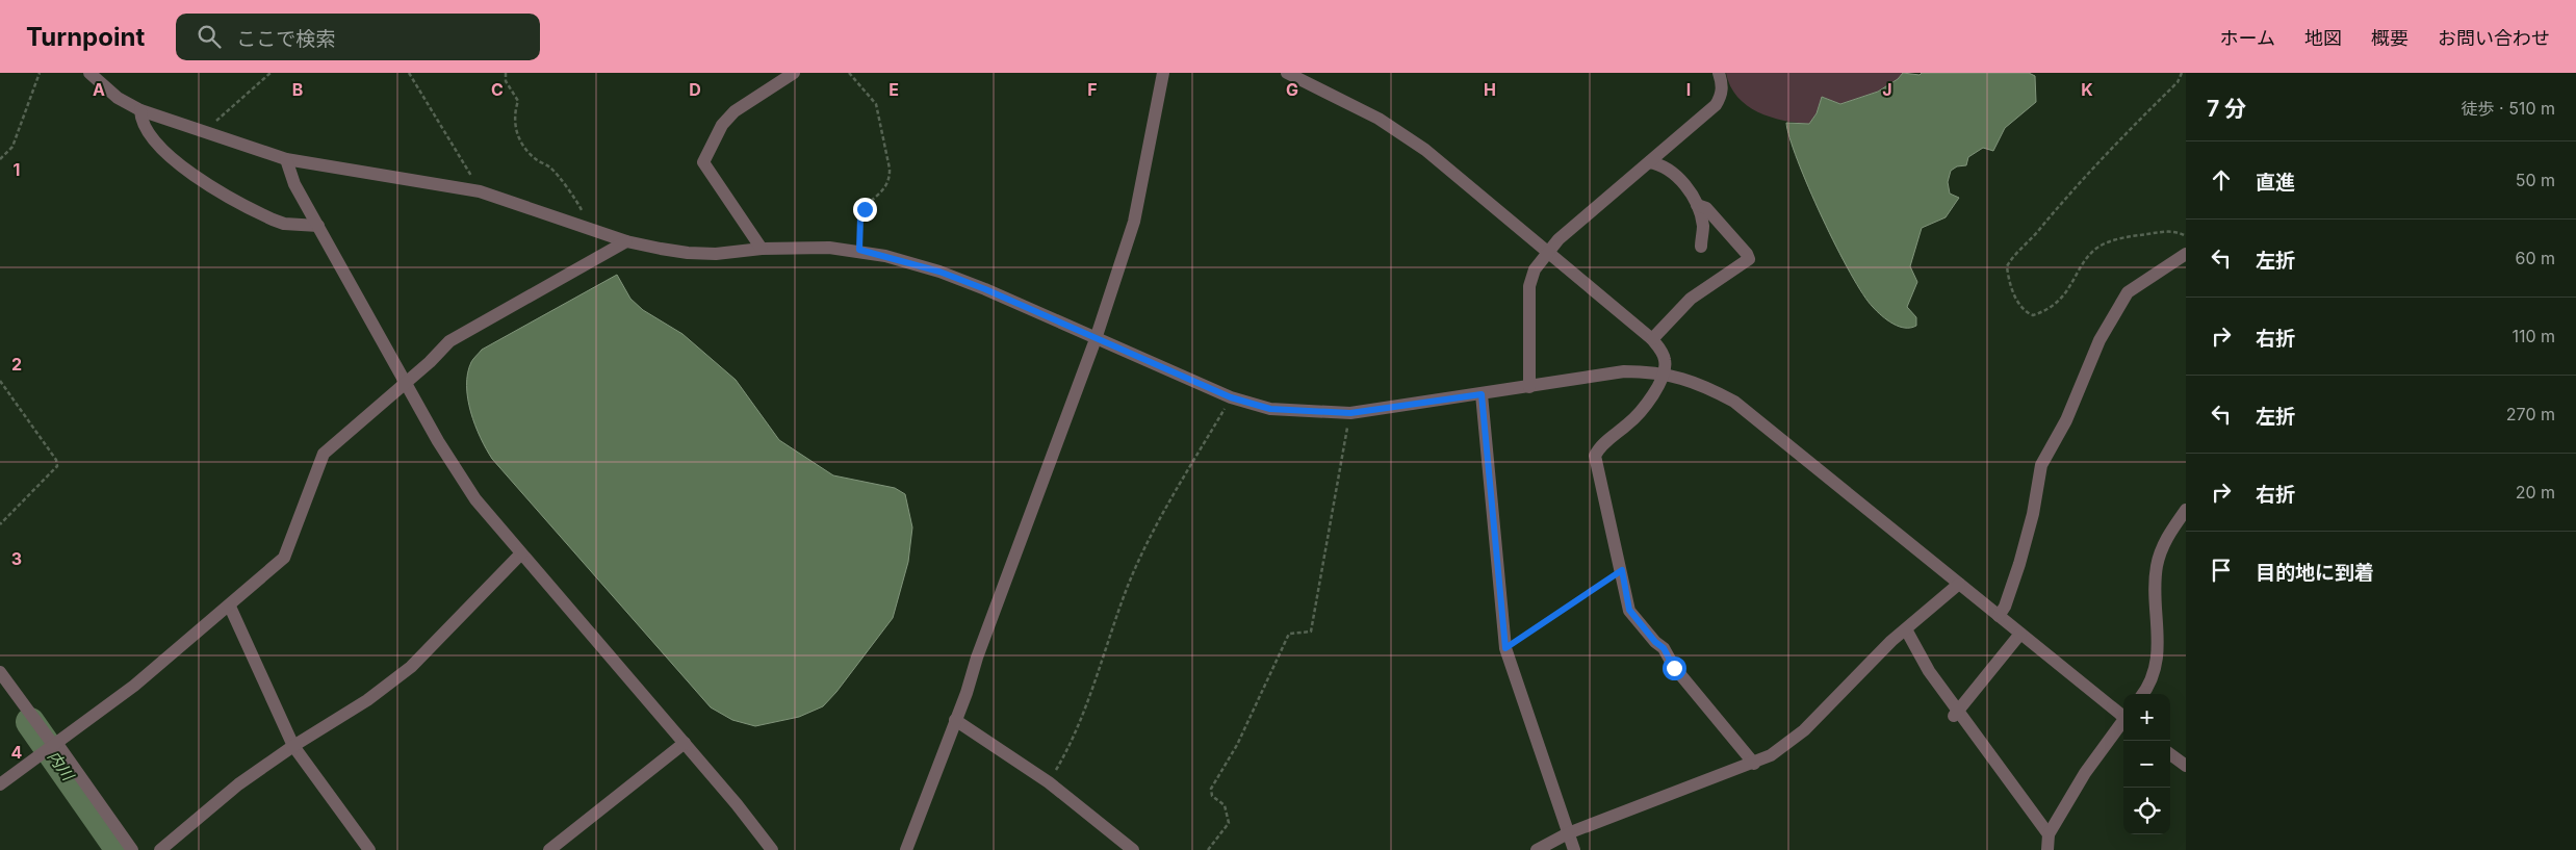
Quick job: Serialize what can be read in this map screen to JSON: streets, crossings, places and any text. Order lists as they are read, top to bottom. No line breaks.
{"water":["内川"],"page":{"header":"Turnpoint","search":"ここで検索","nav":["ホーム","地図","概要","お問い合わせ"],"heading":["7 分","徒歩 · 510 m"],"list":[["直進","50 m"],["左折","60 m"],["右折","110 m"],["左折","270 m"],["右折","20 m"],"目的地に到着"],"map_buttons":["+","−"]},"grid":{"columns":["A","B","C","D","E","F","G","H","I","J","K"],"rows":["1","2","3","4"]}}
